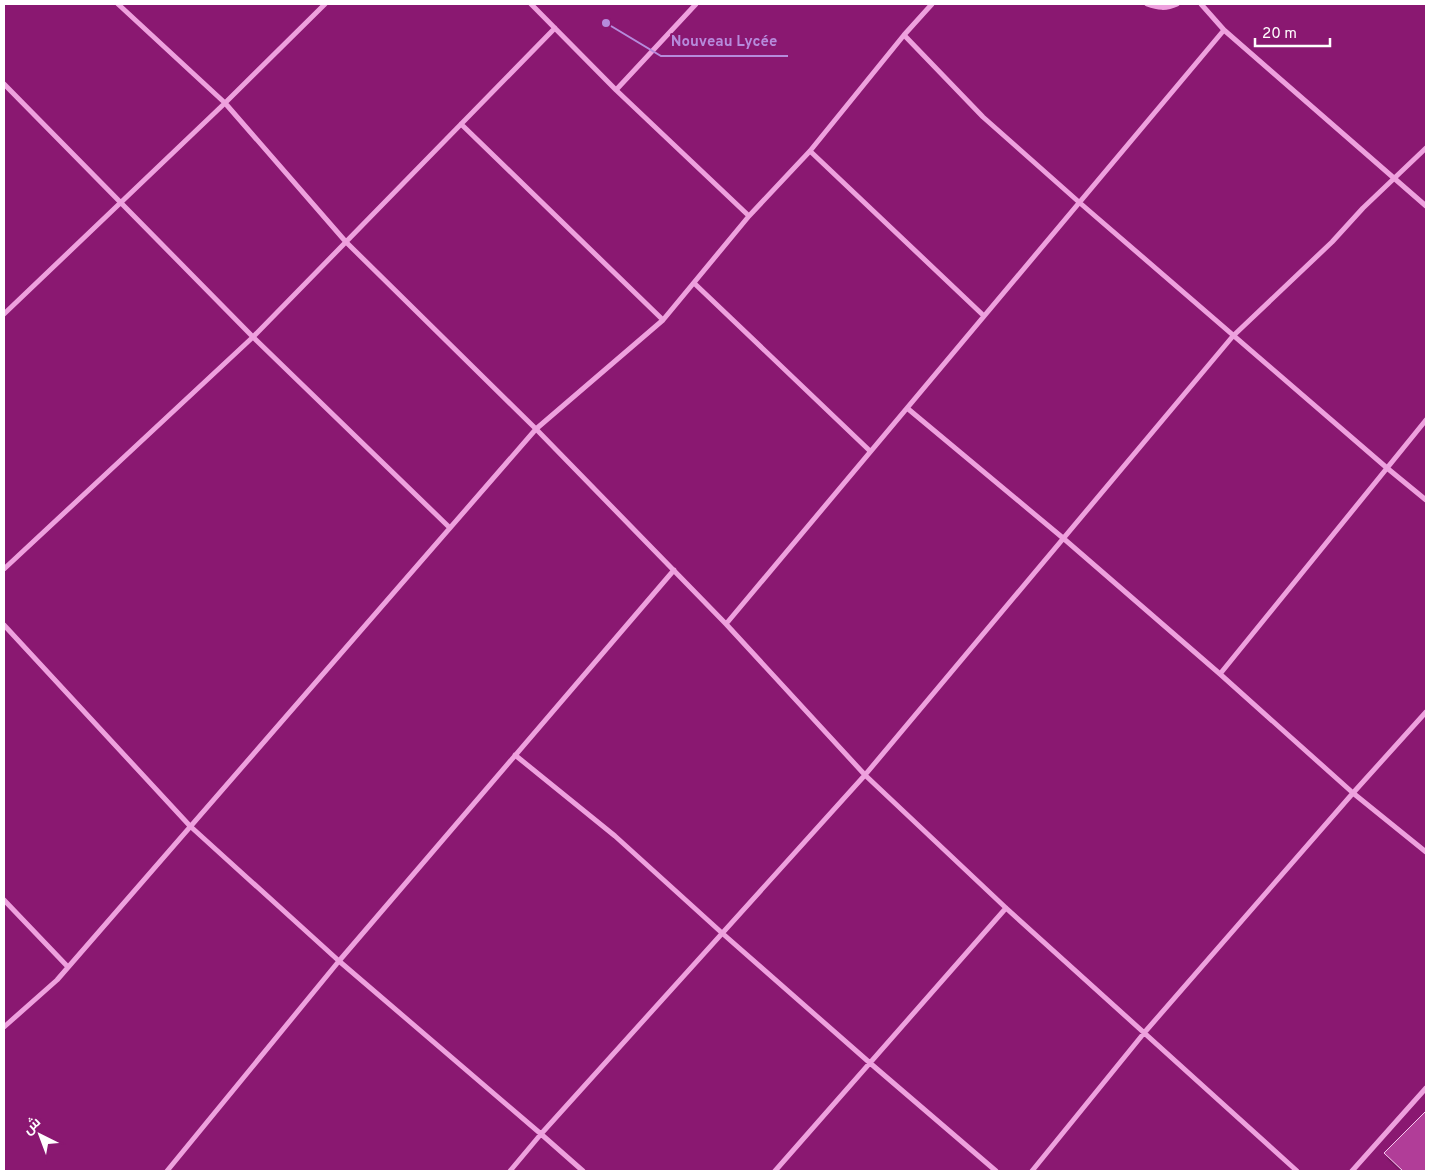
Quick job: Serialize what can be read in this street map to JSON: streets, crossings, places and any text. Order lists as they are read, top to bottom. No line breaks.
{"places":["Nouveau Lycée"],"scale_bar":"20 m","north":"top left"}
